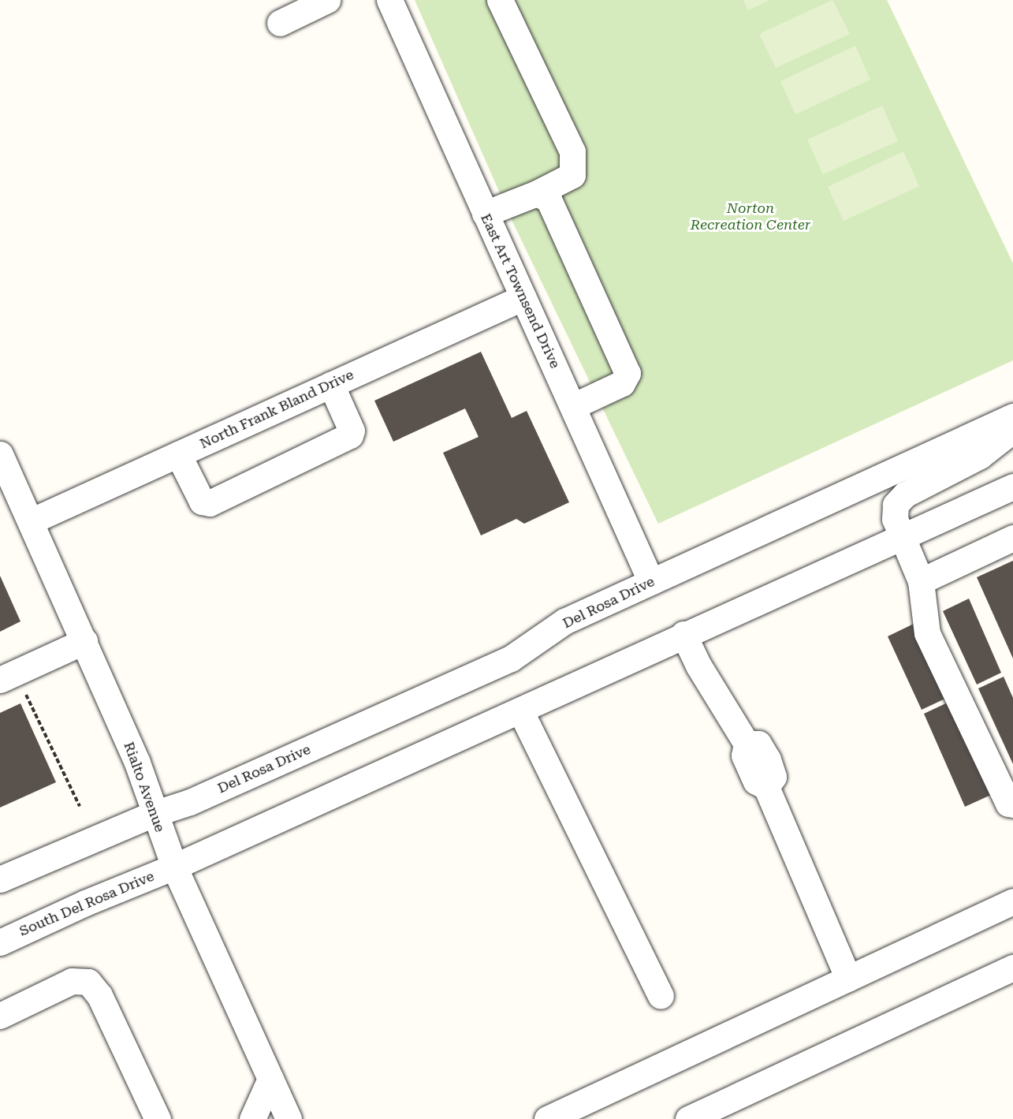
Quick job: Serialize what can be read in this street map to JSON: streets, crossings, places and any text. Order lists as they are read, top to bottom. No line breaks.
{"streets":{"street":["East Art Townsend Drive","North Frank Bland Drive","Del Rosa Drive","Rialto Avenue","South Del Rosa Drive"]},"crossings":[["East Art Townsend Drive","North Frank Bland Drive"],["East Art Townsend Drive","Del Rosa Drive"],["North Frank Bland Drive","Rialto Avenue"],["Del Rosa Drive","Rialto Avenue"],["Rialto Avenue","South Del Rosa Drive"]],"parks":["Norton Recreation Center"]}
